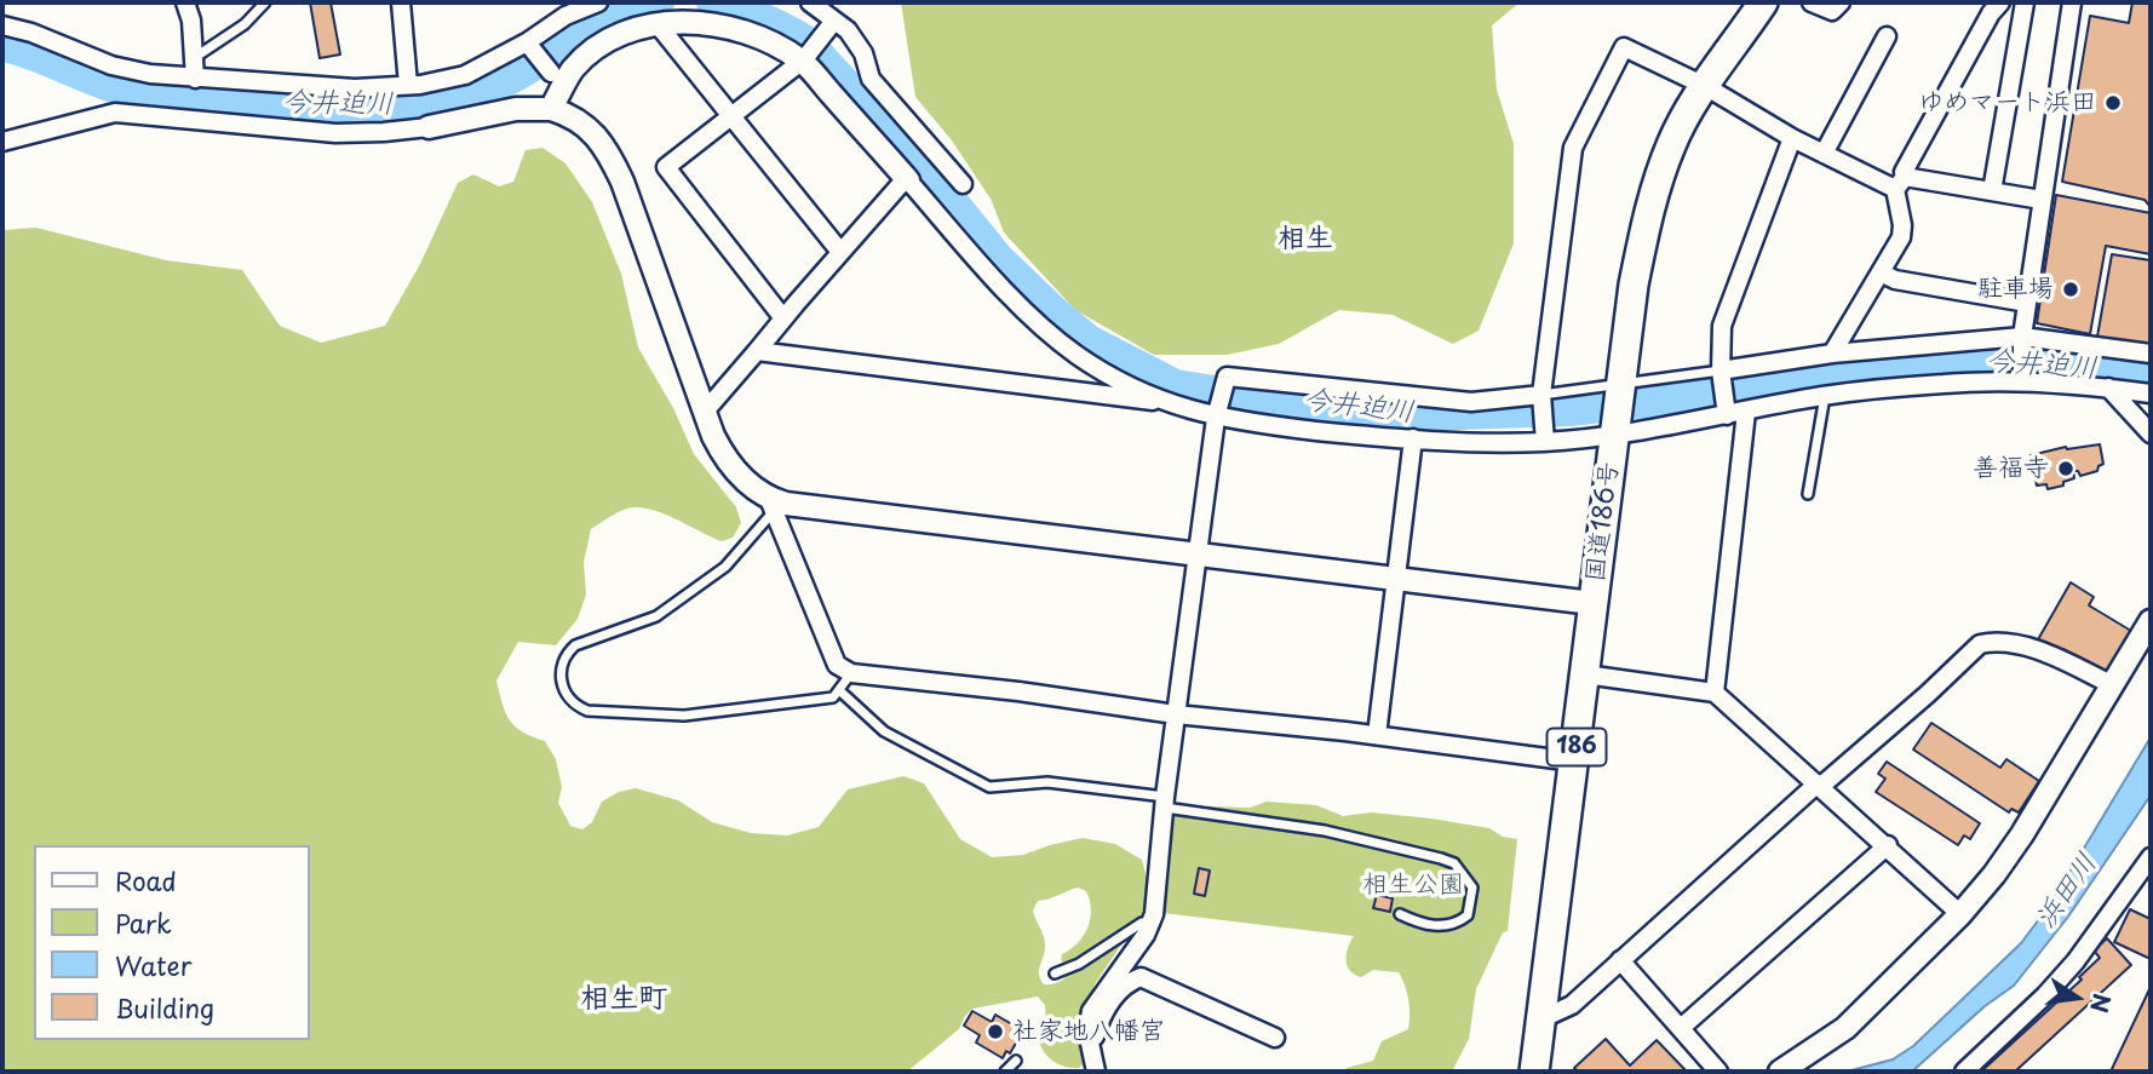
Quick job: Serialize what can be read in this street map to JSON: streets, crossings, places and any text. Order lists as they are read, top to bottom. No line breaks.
{"streets":{"highway":["国道186号","186"]},"districts":["相生","相生町"],"water":["今井迫川","浜田川"],"parks":["相生公園"],"places":["ゆめマート浜田","駐車場","善福寺","社家地八幡宮"],"legend":["Road","Park","Water","Building"],"north":"right"}
